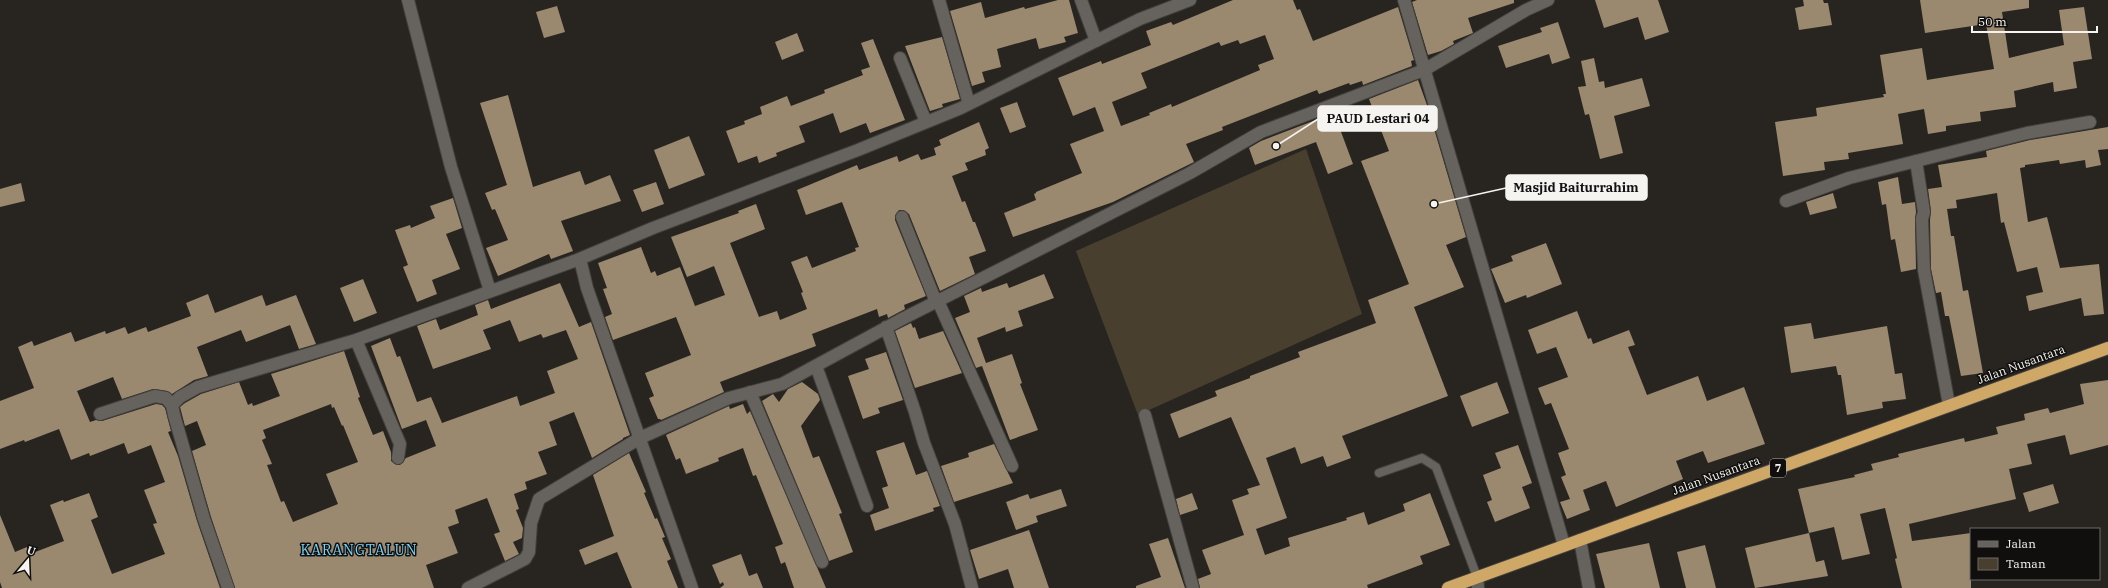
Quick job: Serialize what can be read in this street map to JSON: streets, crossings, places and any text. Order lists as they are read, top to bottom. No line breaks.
{"streets":{"highway":["Jalan Nusantara","7"]},"districts":["KARANGTALUN"],"places":["PAUD Lestari 04","Masjid Baiturrahim"],"legend":["Jalan","Taman"],"scale_bar":"50 m","north":"top"}
